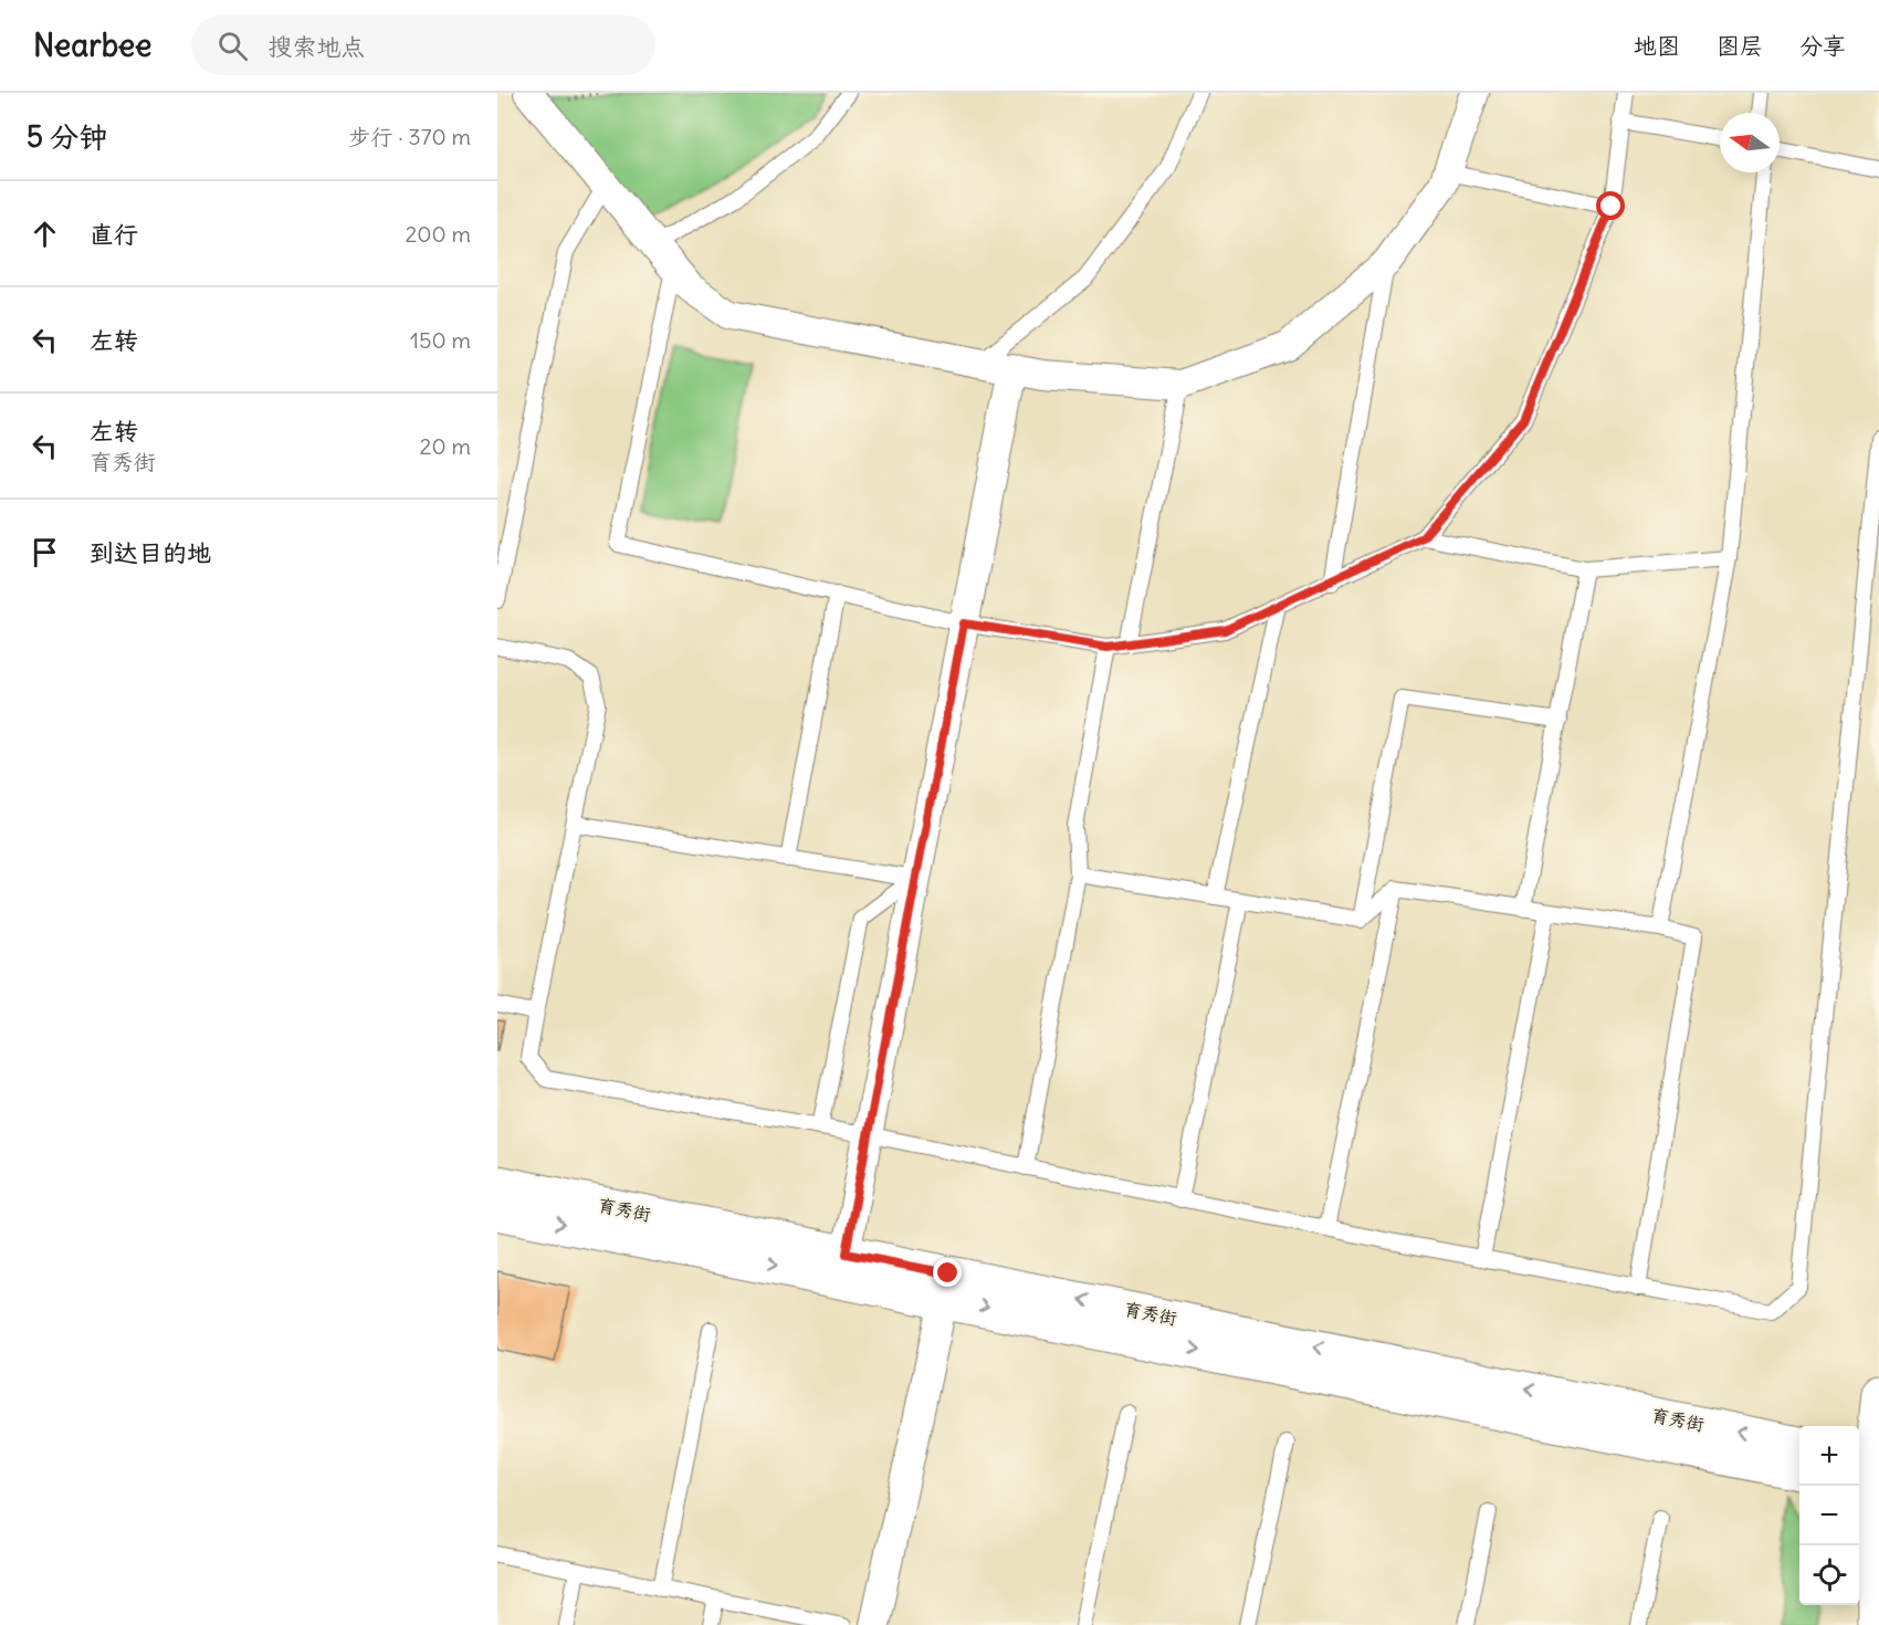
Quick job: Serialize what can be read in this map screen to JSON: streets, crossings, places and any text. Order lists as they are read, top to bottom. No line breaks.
{"streets":{"street":["育秀街"]},"north":"left","page":{"header":"Nearbee","search":"搜索地点","nav":["地图","图层","分享"],"heading":["5 分钟","步行 · 370 m"],"list":[["直行","200 m"],["左转","150 m"],["左转","育秀街","20 m"],"到达目的地"],"map_buttons":["+","−"]}}
